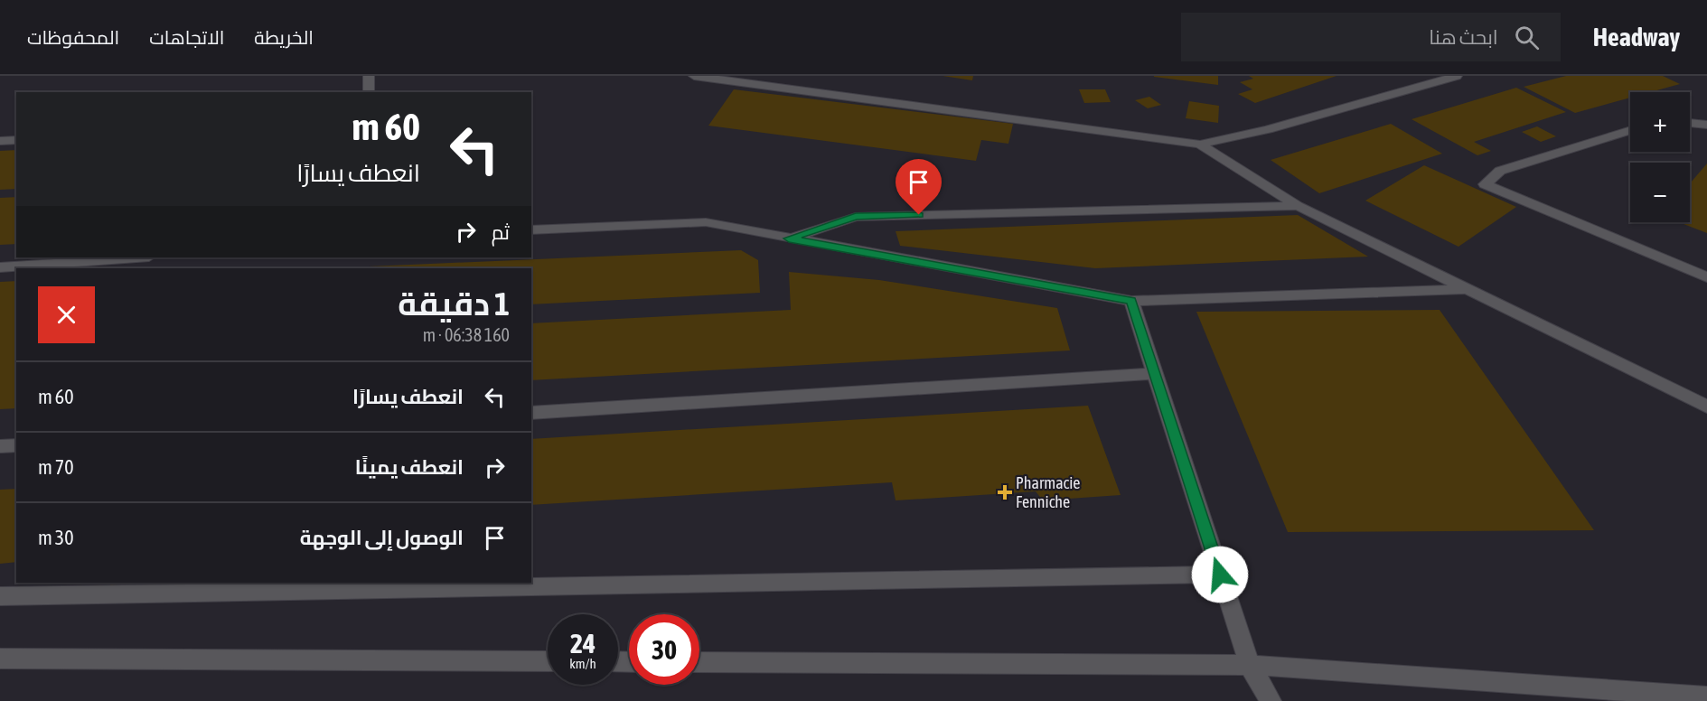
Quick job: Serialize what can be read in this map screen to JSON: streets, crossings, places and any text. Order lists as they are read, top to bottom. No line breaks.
{"places":{"health":["Pharmacie Fenniche"]},"page":{"header":"Headway","search":"ابحث هنا","nav":["الخريطة","الاتجاهات","المحفوظات"],"map_buttons":["+","−"],"turn":["60 m","انعطف يسارًا"],"then":"ثم","heading":["1 دقيقة","160 m · 06:38"],"list":[{"name":"انعطف يسارًا","value":"60 m"},{"name":"انعطف يمينًا","value":"70 m"},{"name":"الوصول إلى الوجهة","value":"30 m"}],"speed":"24 km/h","limit":"30"}}
